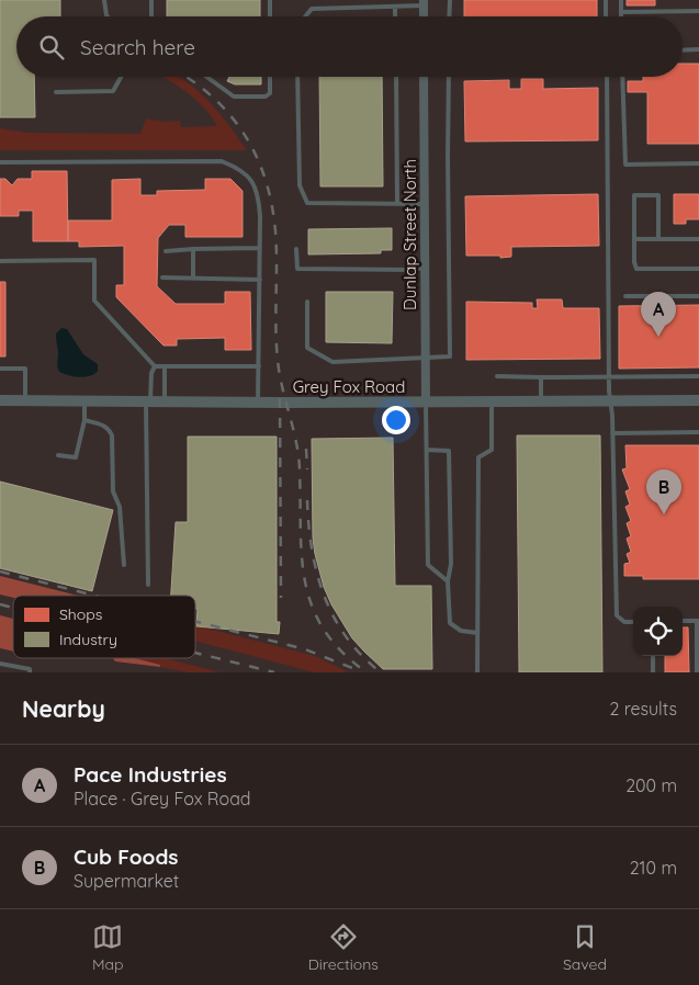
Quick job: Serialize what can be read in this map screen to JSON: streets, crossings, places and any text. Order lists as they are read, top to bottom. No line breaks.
{"streets":{"street":["Dunlap Street North","Grey Fox Road"]},"crossings":[["Dunlap Street North","Grey Fox Road"]],"legend":["Shops","Industry"],"page":{"search":"Search here","pins":["A","B"],"heading":["Nearby","2 results"],"list":[{"mark":"A","name":"Pace Industries","note":"Place · Grey Fox Road","value":"200 m"},{"mark":"B","name":"Cub Foods","note":"Supermarket","value":"210 m"}],"nav":["Map","Directions","Saved"]}}
